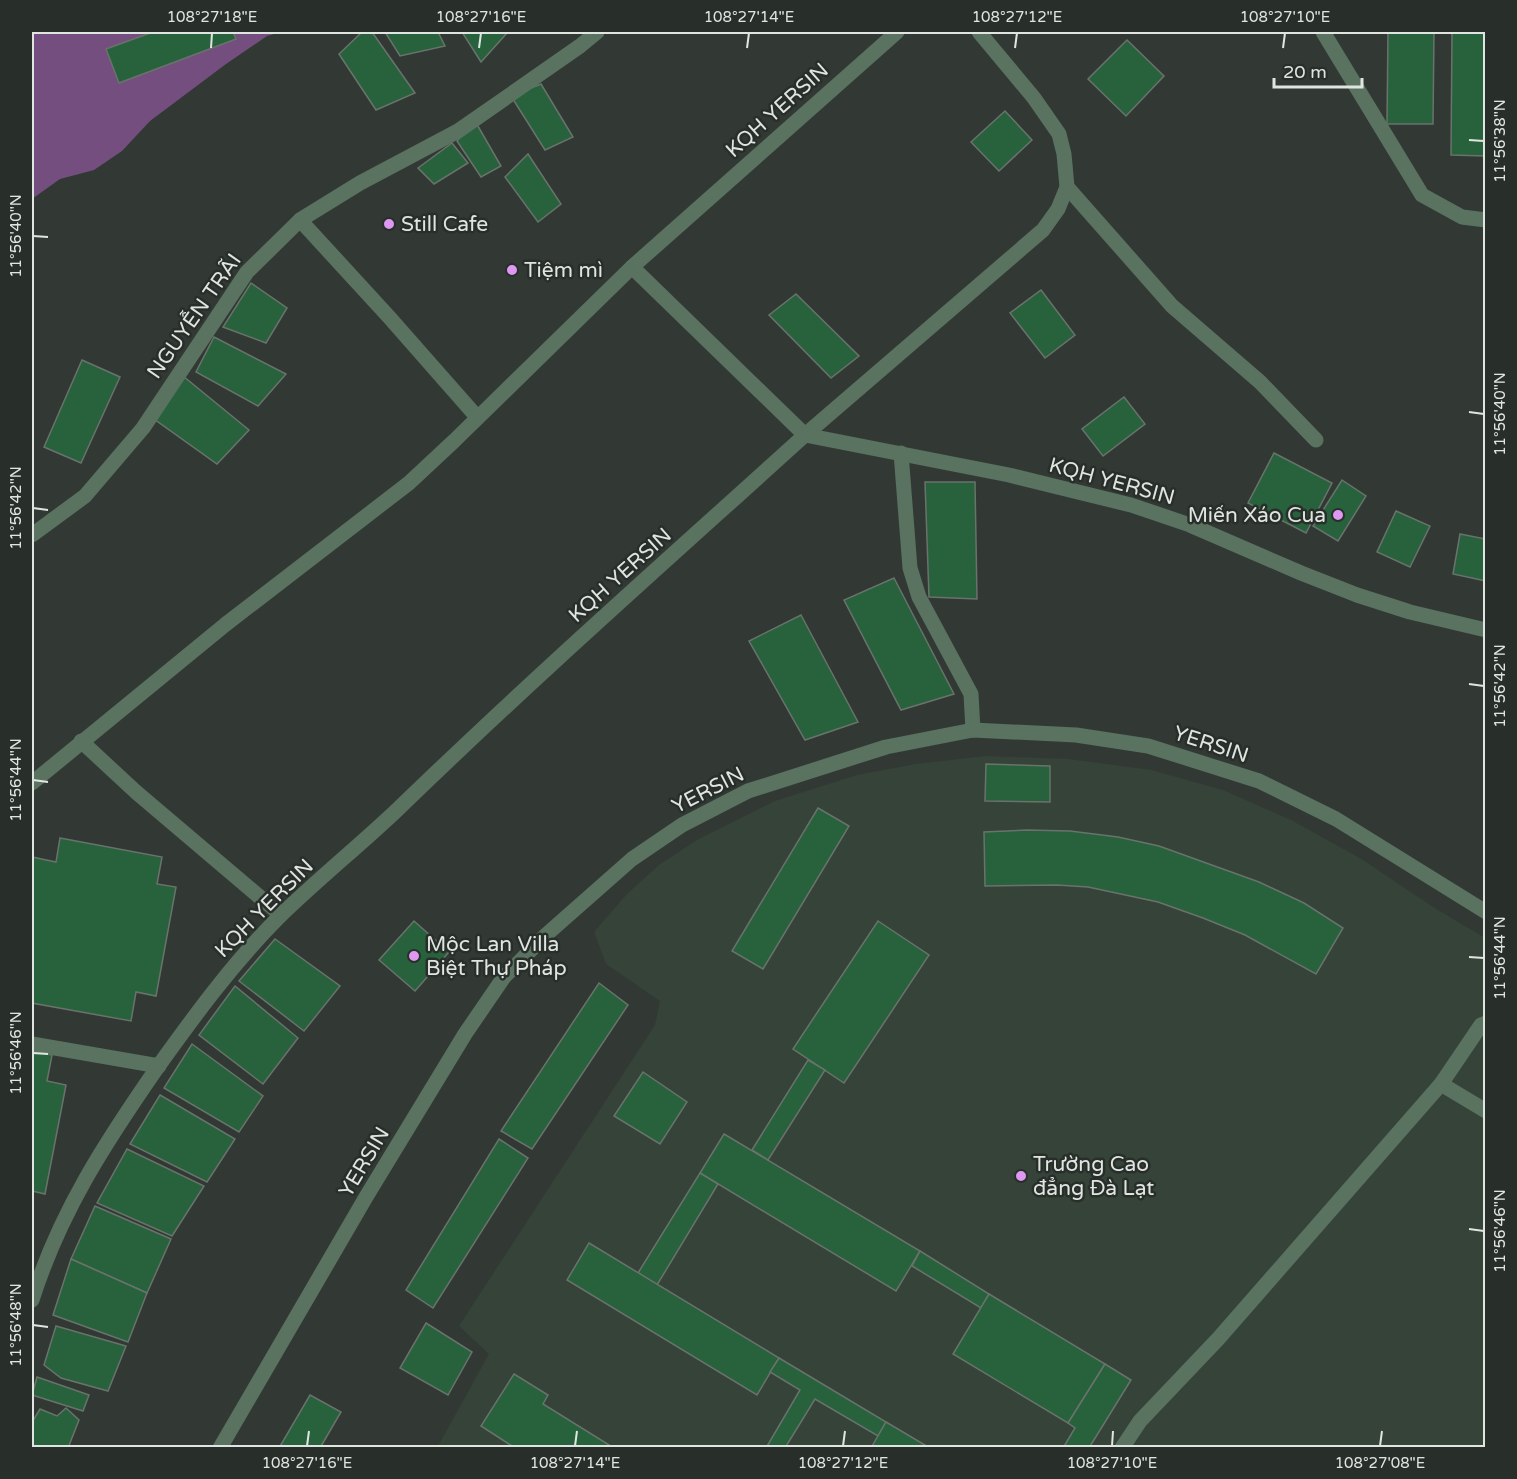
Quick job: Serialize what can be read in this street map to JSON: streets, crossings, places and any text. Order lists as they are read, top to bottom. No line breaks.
{"streets":{"street":["KQH YERSIN","NGUYỄN TRÃI","YERSIN"]},"places":["Still Cafe","Tiệm mì","Miến Xáo Cua","Mộc Lan Villa Biệt Thự Pháp","Trường Cao đẳng Đà Lạt"],"scale_bar":"20 m","coordinates":["108°27'18\"E","108°27'16\"E","108°27'14\"E","108°27'12\"E","108°27'10\"E","11°56'38\"N","11°56'40\"N","11°56'42\"N","11°56'44\"N","11°56'46\"N","11°56'48\"N","108°27'08\"E"]}
